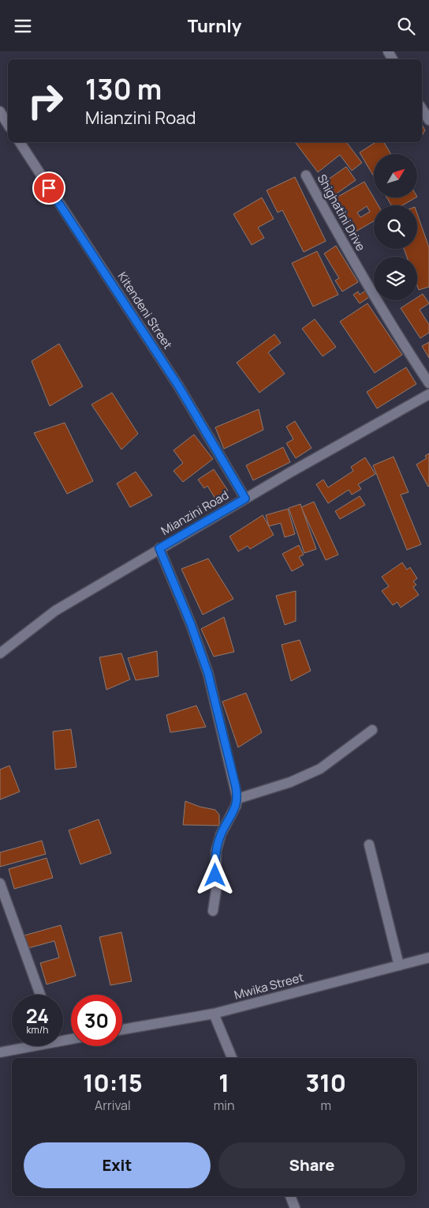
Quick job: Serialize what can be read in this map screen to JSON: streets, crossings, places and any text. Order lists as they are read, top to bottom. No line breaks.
{"streets":{"street":["Shighatini Drive","Kitendeni Street","Mianzini Road","Mwika Street"]},"crossings":[["Kitendeni Street","Mianzini Road"]],"north":"top right","page":{"header":"Turnly","turn":["130 m","Mianzini Road"],"speed":"24 km/h","limit":"30","eta":["10:15","Arrival","1","min","310","m"],"buttons":["Exit","Share"]}}
